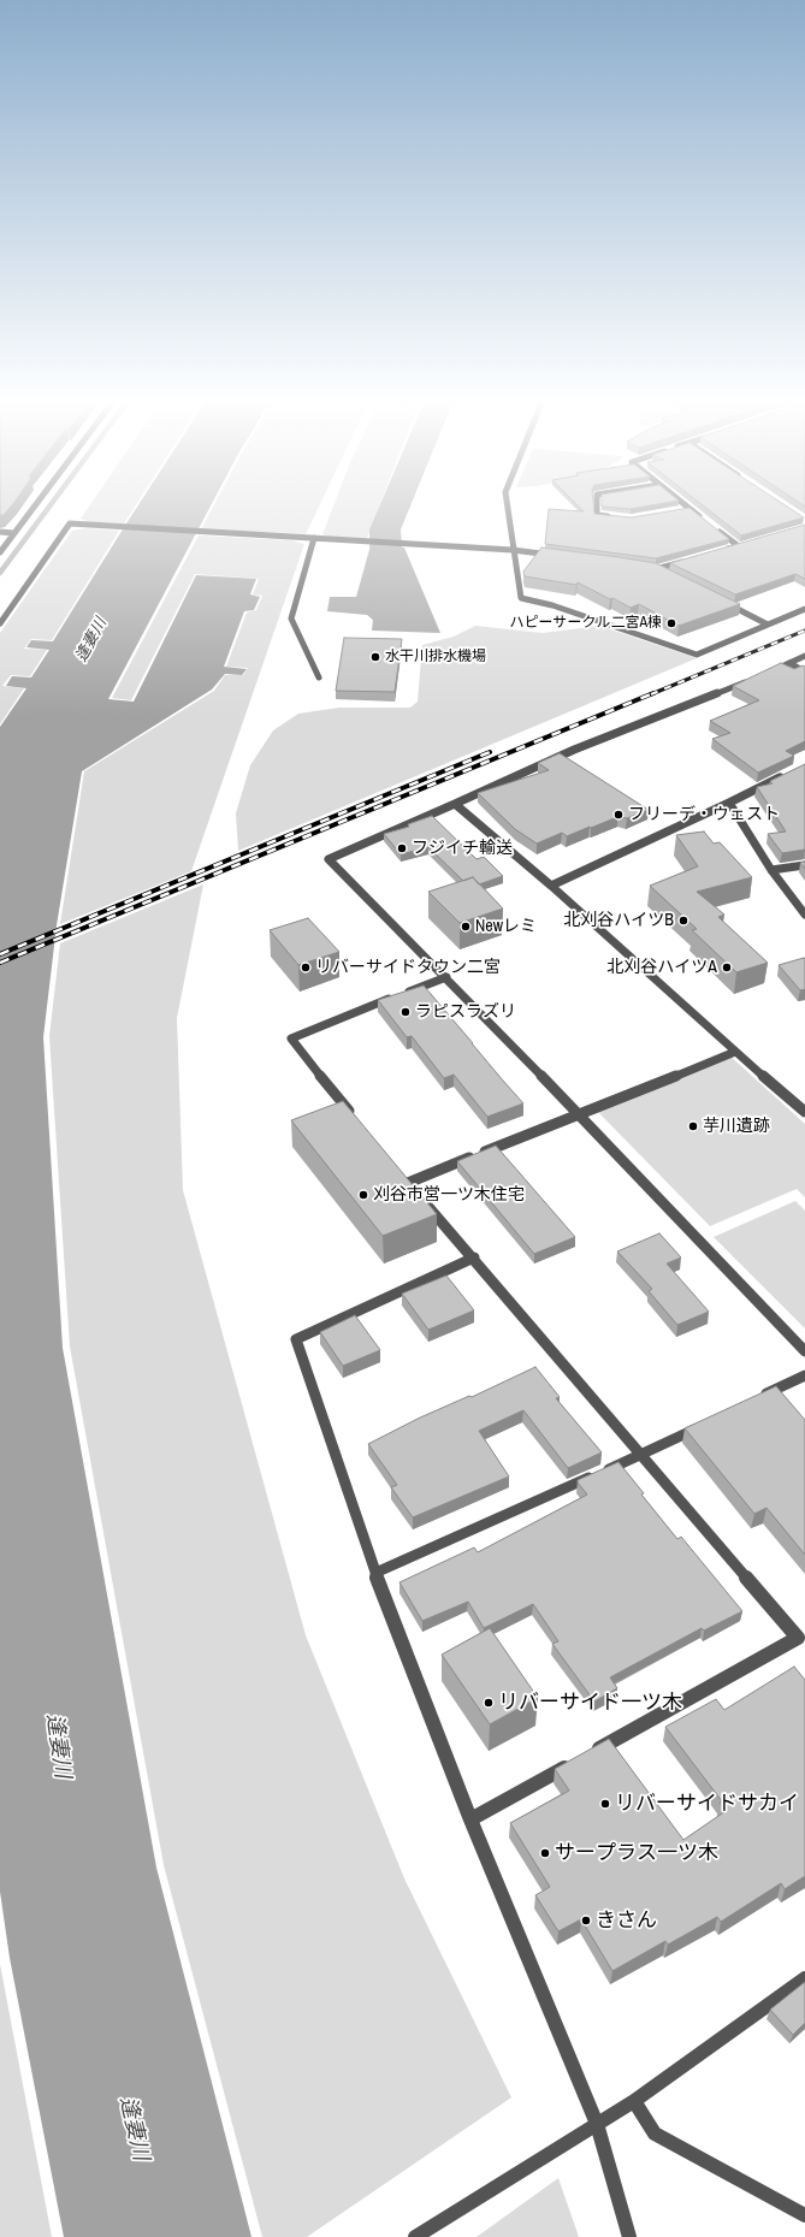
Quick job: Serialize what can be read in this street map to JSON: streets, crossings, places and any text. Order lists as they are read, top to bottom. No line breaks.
{"water":["逢妻川"],"places":["ハピーサークル二宮A棟","水干川排水機場","フリーデ・ウェスト","フジイチ輸送","北刈谷ハイツB","Newレミ","リバーサイドタウン二宮","北刈谷ハイツA","ラピスラズリ","芋川遺跡","刈谷市営一ツ木住宅","リバーサイド一ツ木","リバーサイドサカイ","サープラス一ツ木","きさん"]}
